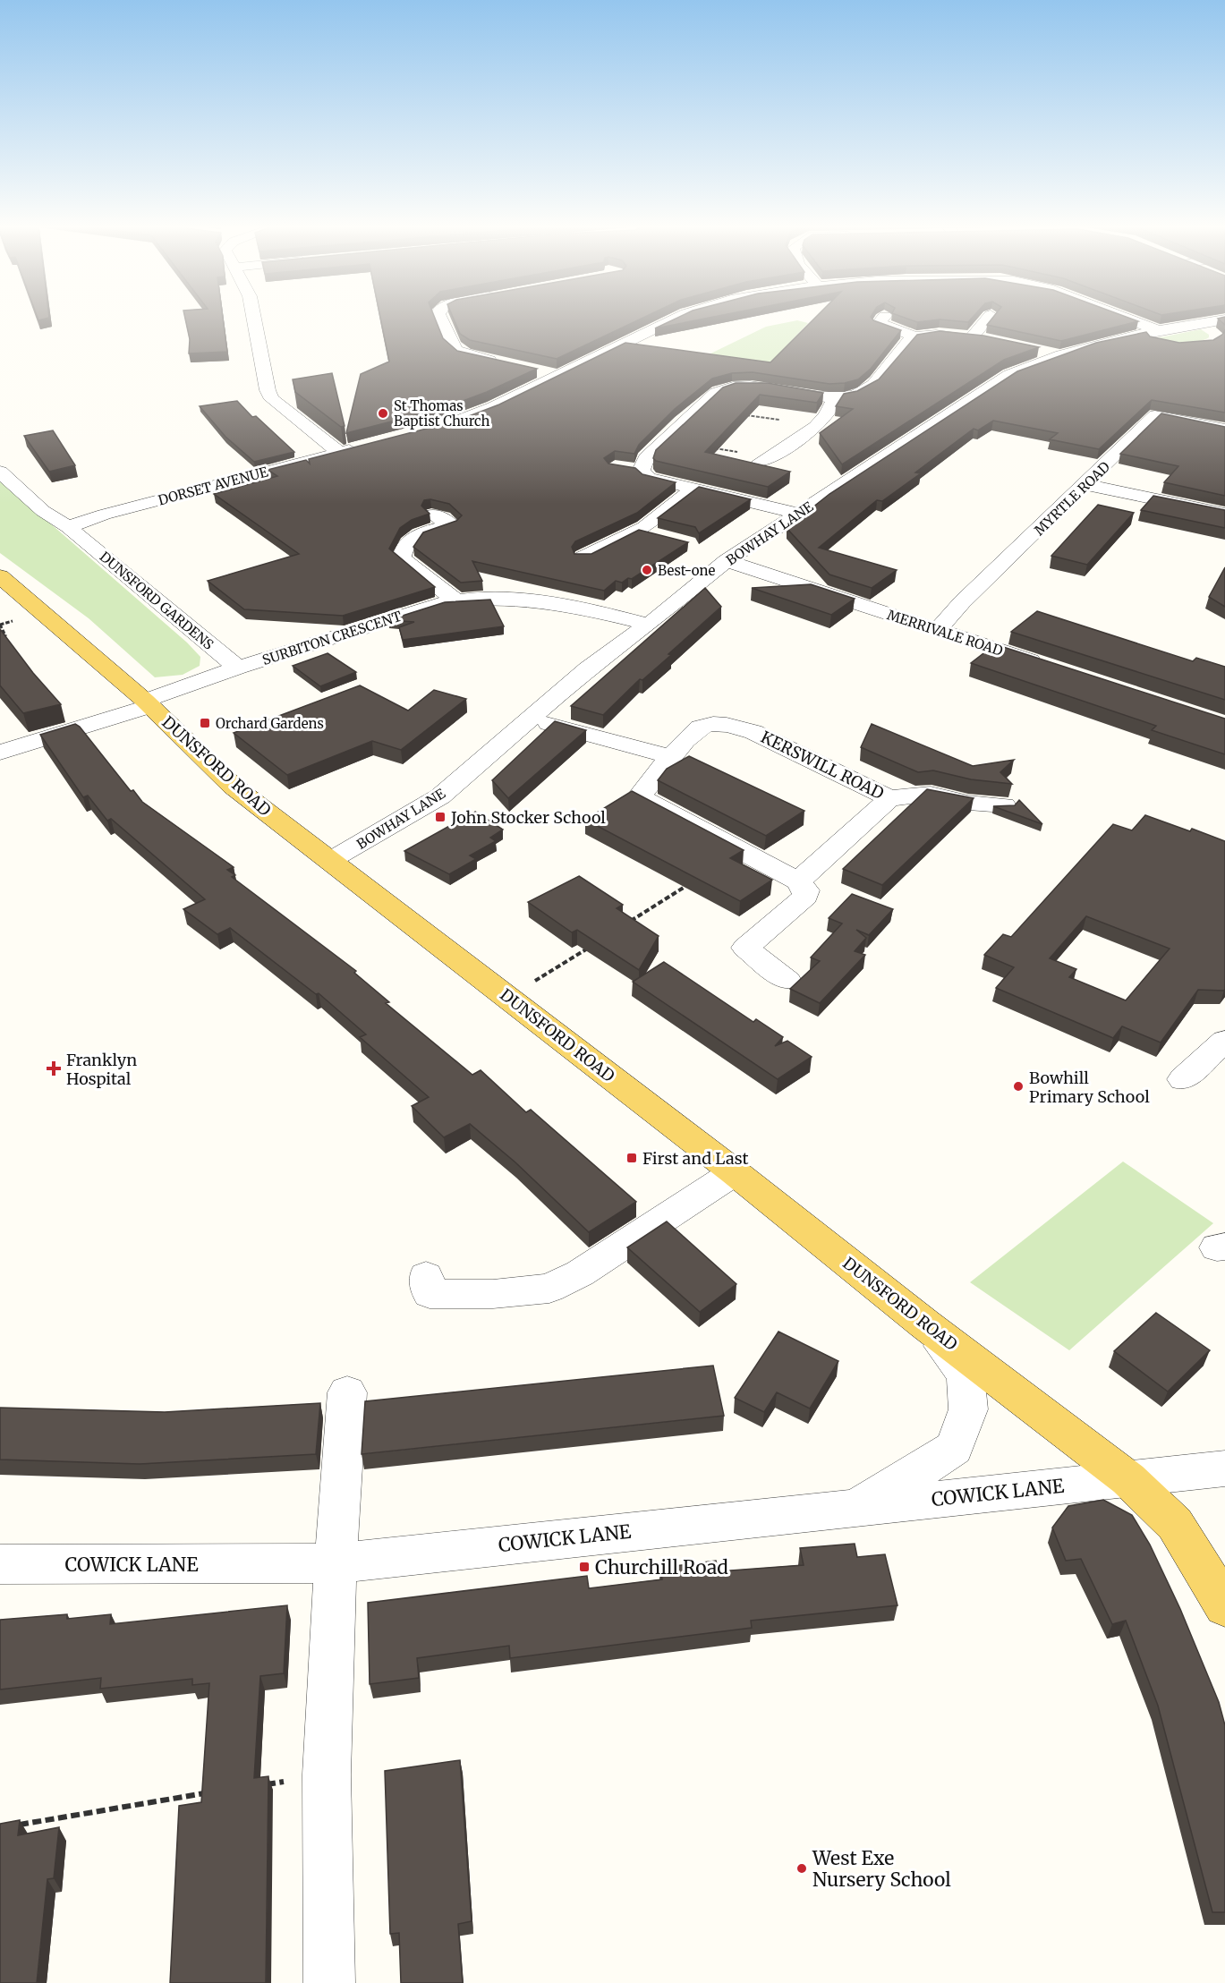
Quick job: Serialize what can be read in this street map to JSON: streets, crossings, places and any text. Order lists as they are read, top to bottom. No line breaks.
{"streets":{"main road":["DUNSFORD ROAD"],"street":["DORSET AVENUE","MYRTLE ROAD","BOWHAY LANE","DUNSFORD GARDENS","MERRIVALE ROAD","SURBITON CRESCENT","KERSWILL ROAD","COWICK LANE"]},"crossings":[["DORSET AVENUE","DUNSFORD GARDENS"],["MYRTLE ROAD","MERRIVALE ROAD"],["BOWHAY LANE","MERRIVALE ROAD"],["BOWHAY LANE","SURBITON CRESCENT"],["BOWHAY LANE","DUNSFORD ROAD"],["DUNSFORD GARDENS","SURBITON CRESCENT"],["DUNSFORD ROAD","COWICK LANE"]],"places":{"other":["St Thomas Baptist Church","Best-one","Bowhill Primary School","West Exe Nursery School"],"transit":["Orchard Gardens","John Stocker School","First and Last","Churchill Road"],"health":["Franklyn Hospital"]}}
